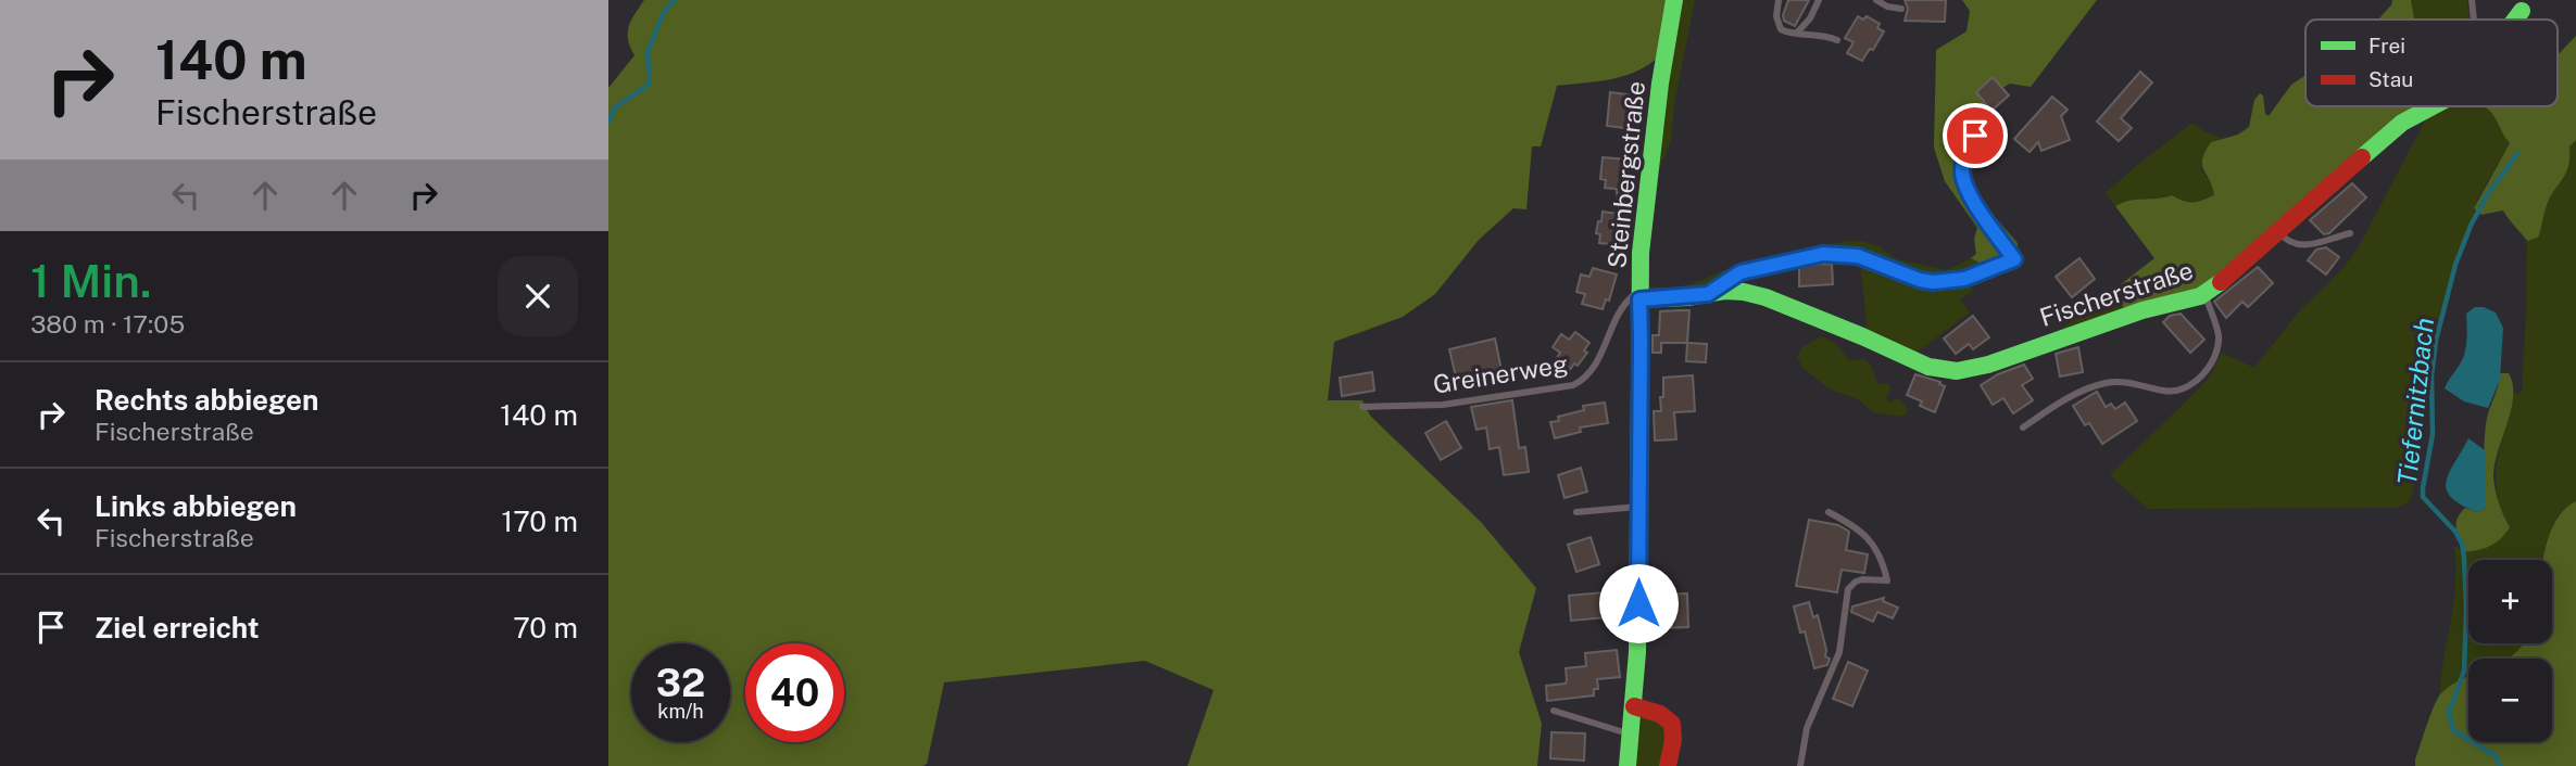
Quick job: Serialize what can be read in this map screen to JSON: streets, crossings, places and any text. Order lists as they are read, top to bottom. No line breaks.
{"streets":{"street":["Steinbergstraße","Fischerstraße"],"lane":["Greinerweg"]},"crossings":[["Steinbergstraße","Fischerstraße"],["Steinbergstraße","Greinerweg"],["Fischerstraße","Greinerweg"]],"water":["Tiefernitzbach"],"legend":["Frei","Stau"],"page":{"turn":["140 m","Fischerstraße"],"heading":["1 Min.","380 m · 17:05"],"list":[{"name":"Rechts abbiegen","note":"Fischerstraße","value":"140 m"},{"name":"Links abbiegen","note":"Fischerstraße","value":"170 m"},{"name":"Ziel erreicht","value":"70 m"}],"map_buttons":["+","−"],"speed":"32 km/h","limit":"40"}}
